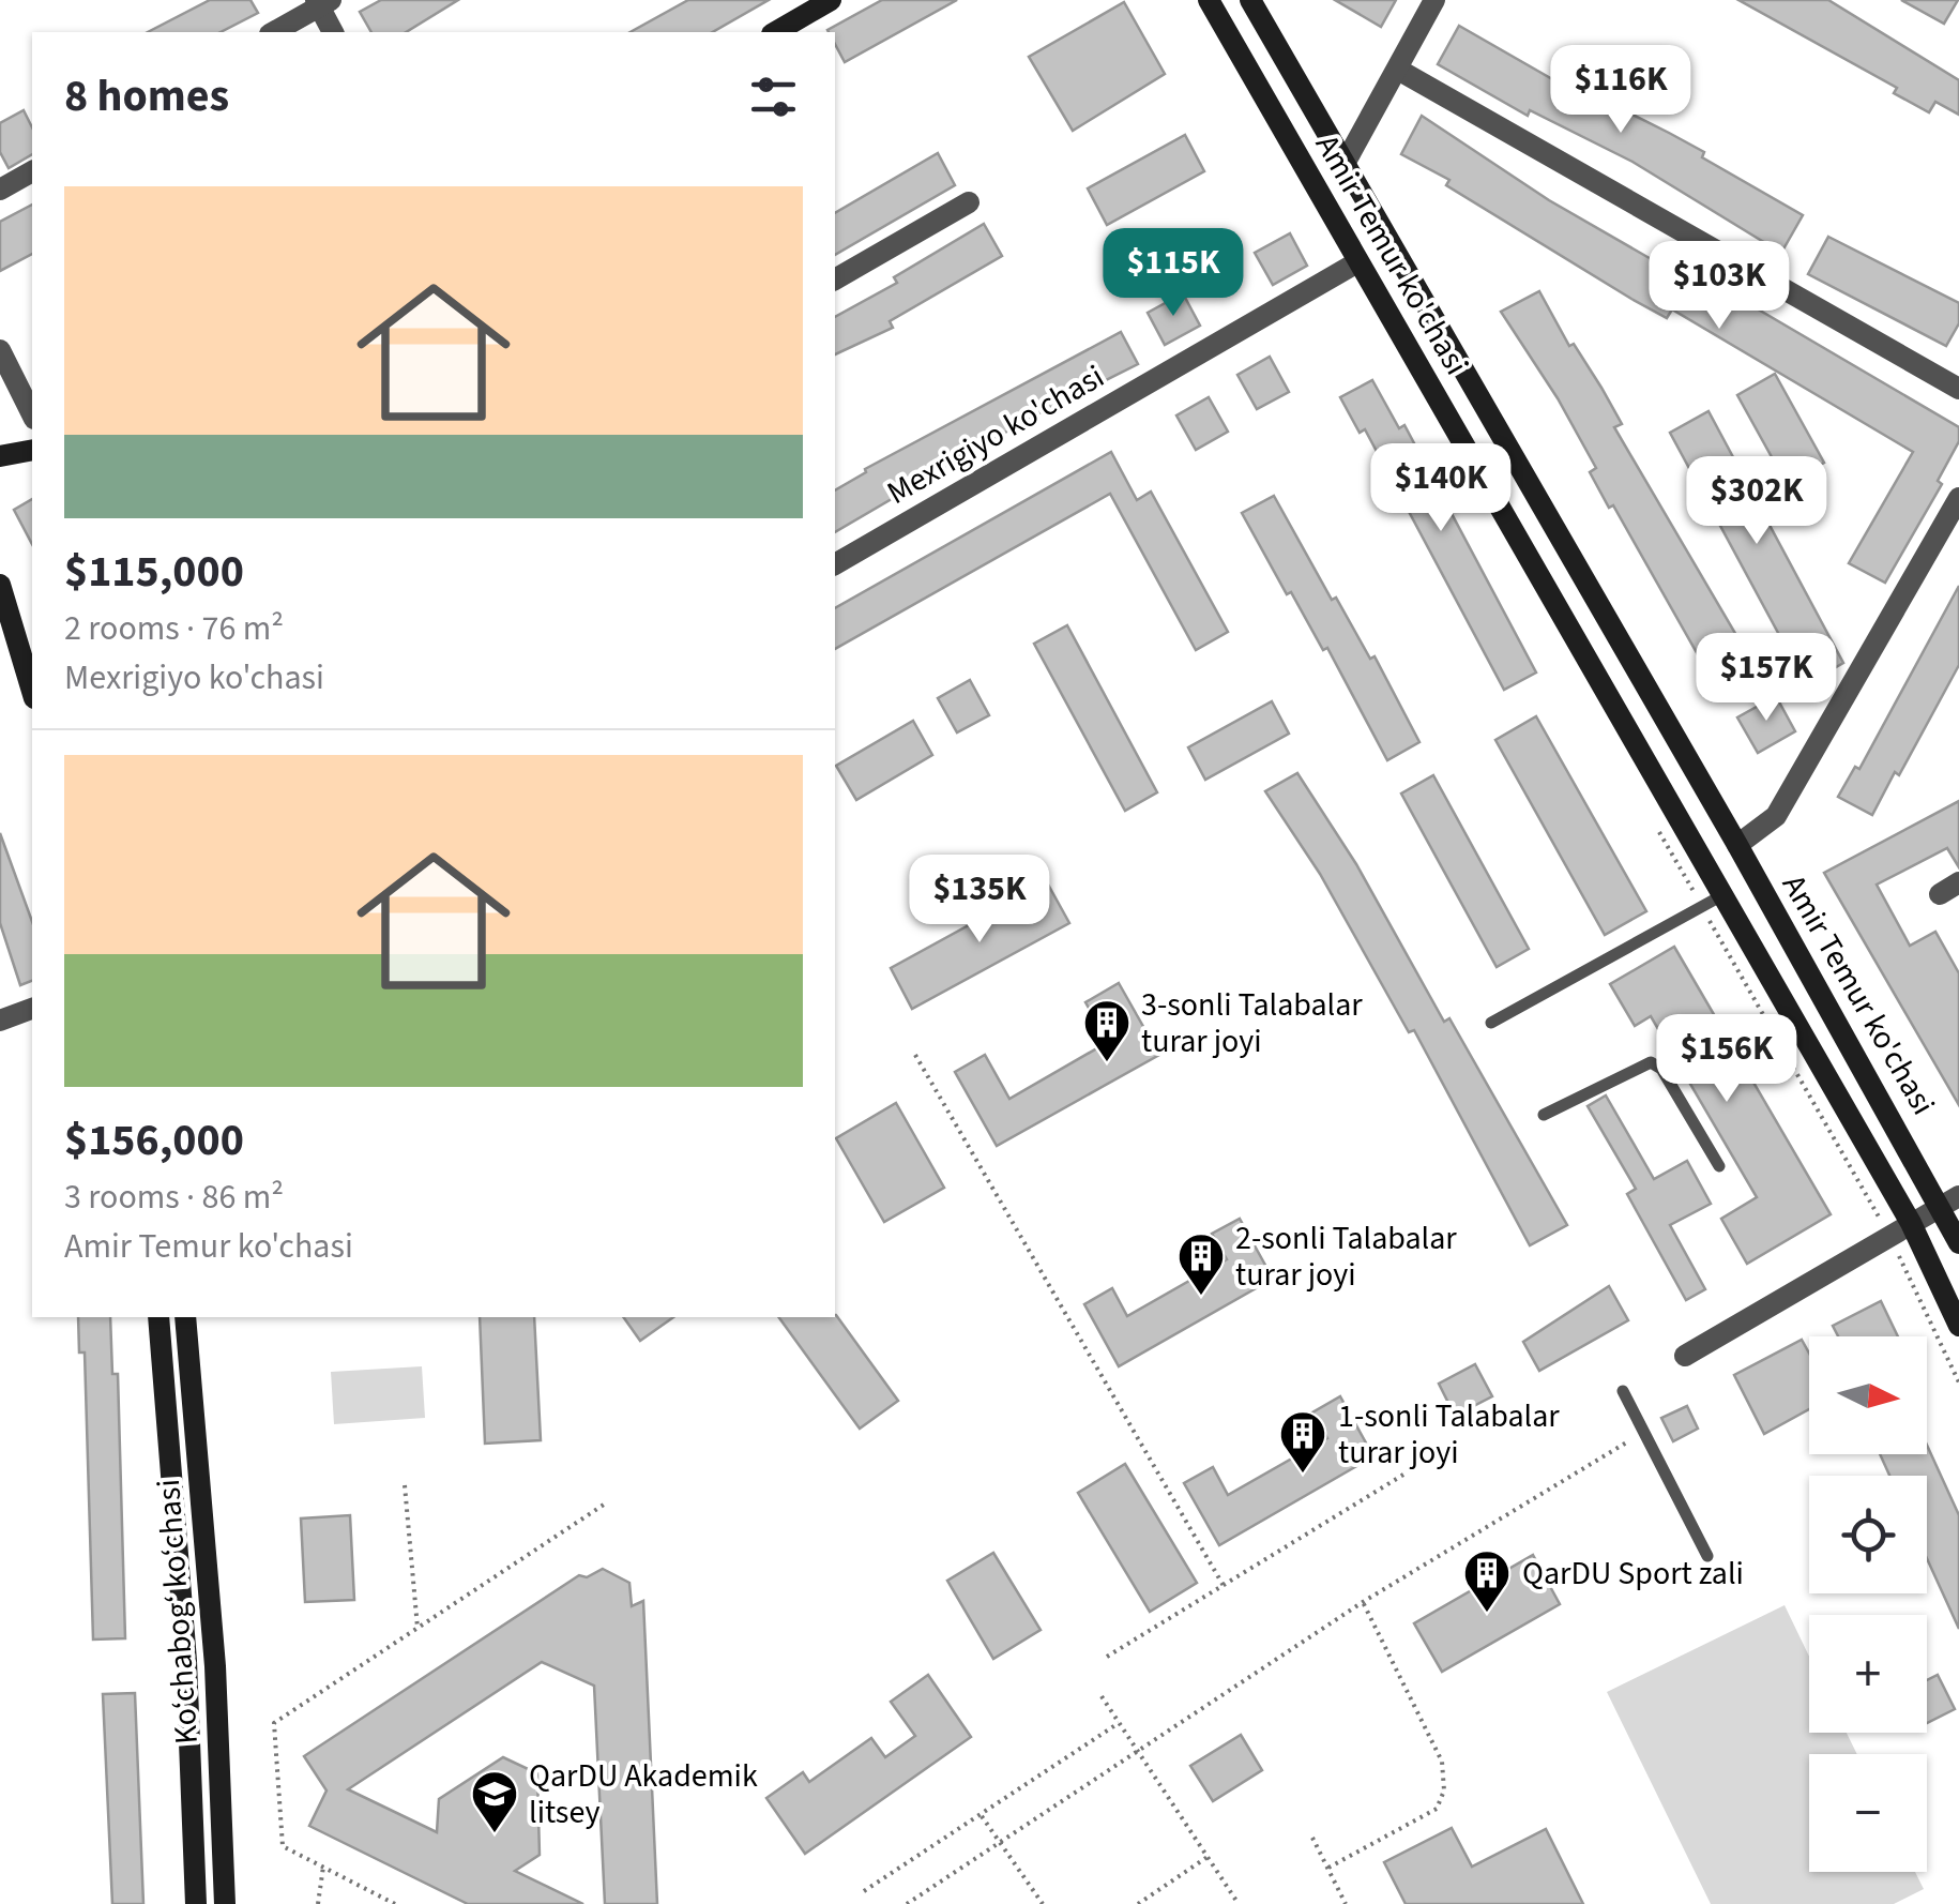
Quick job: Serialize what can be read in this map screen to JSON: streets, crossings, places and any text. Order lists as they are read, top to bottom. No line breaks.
{"streets":{"main road":["Amir Temur ko'chasi","Ko‘chabog‘ ko‘chasi"],"street":["Mexrigiyo ko'chasi"]},"crossings":[["Amir Temur ko'chasi","Mexrigiyo ko'chasi"]],"places":{"building":["3-sonli Talabalar turar joyi","2-sonli Talabalar turar joyi","1-sonli Talabalar turar joyi","QarDU Sport zali"],"school or university":["QarDU Akademik litsey"]},"north":"right","page":{"heading":"8 homes","price":["$116K","$115K","$103K","$140K","$302K","$157K","$135K","$156K"],"list":[{"name":"$115,000","note":"2 rooms · 76 m² · Mexrigiyo ko'chasi"},{"name":"$156,000","note":"3 rooms · 86 m² · Amir Temur ko'chasi"}],"map_buttons":["+","−"]}}
